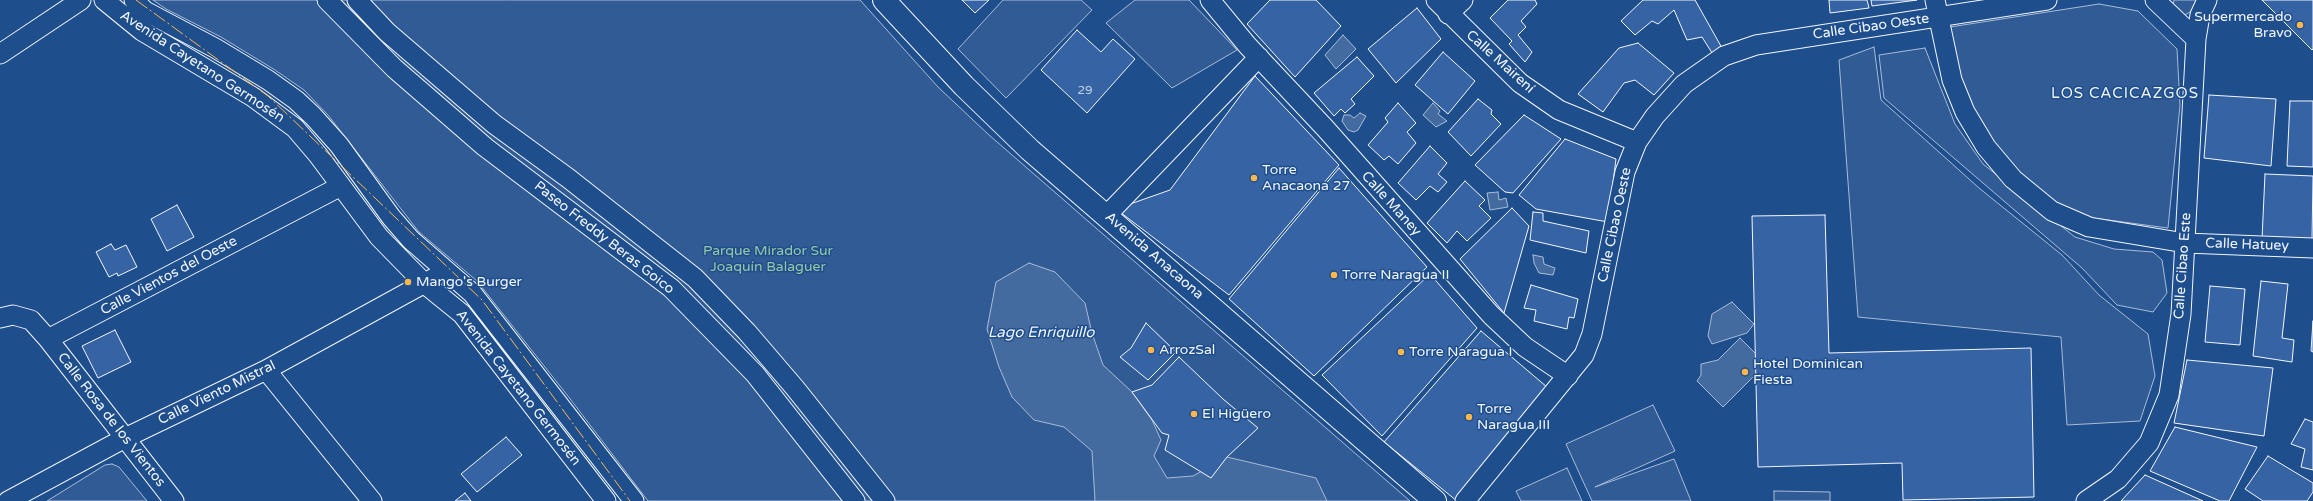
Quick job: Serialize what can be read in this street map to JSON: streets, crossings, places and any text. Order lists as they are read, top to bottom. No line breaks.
{"streets":{"main road":["Avenida Anacaona"],"street":["Calle Cibao Oeste","Calle Mairení","Avenida Cayetano Germosén","Calle Maney","Paseo Freddy Beras Goico","Calle Hatuey","Calle Cibao Este","Calle Vientos del Oeste","Calle Viento Mistral","Calle Rosa de los Vientos"]},"crossings":[["Calle Cibao Oeste","Calle Mairení"],["Calle Cibao Oeste","Calle Maney"],["Calle Cibao Oeste","Calle Hatuey"],["Avenida Cayetano Germosén","Calle Vientos del Oeste"],["Avenida Cayetano Germosén","Calle Viento Mistral"],["Calle Hatuey","Calle Cibao Este"],["Calle Vientos del Oeste","Calle Rosa de los Vientos"],["Calle Viento Mistral","Calle Rosa de los Vientos"]],"districts":["LOS CACICAZGOS"],"water":["Lago Enriquillo"],"parks":["Parque Mirador Sur Joaquín Balaguer"],"places":["Supermercado Bravo","Torre Anacaona 27","Torre Naragua II","Mango's Burger","ArrozSal","Torre Naragua I","Hotel Dominican Fiesta","El Higüero","Torre Naragua III"],"house_numbers":["29"]}
